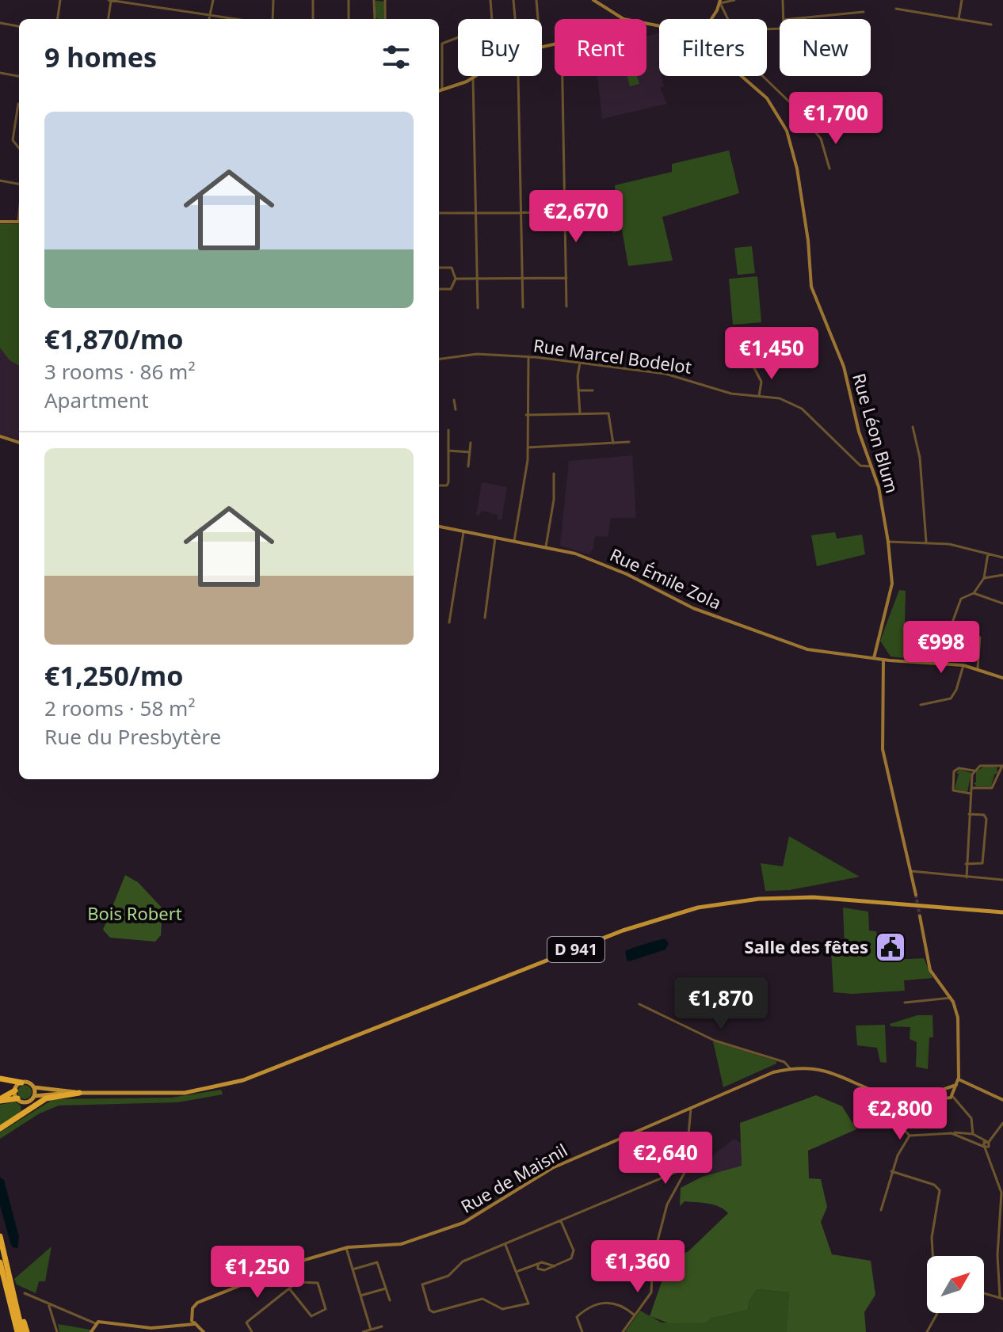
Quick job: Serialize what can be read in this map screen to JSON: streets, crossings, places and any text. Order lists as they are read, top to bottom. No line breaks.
{"streets":{"main road":["D 941"],"street":["Rue Marcel Bodelot","Rue Léon Blum","Rue Émile Zola","Rue de Maisnil"]},"crossings":[["Rue Marcel Bodelot","Rue Léon Blum"],["Rue Léon Blum","Rue Émile Zola"]],"parks":["Bois Robert"],"places":{"public building":["Salle des fêtes"]},"north":"top right","page":{"chip":["Buy","Rent","Filters","New"],"heading":"9 homes","price":["€1,700","€2,670","€1,450","€998","€1,870","€2,800","€2,640","€1,360","€1,250"],"list":[{"name":"€1,870/mo","note":"3 rooms · 86 m² · Apartment"},{"name":"€1,250/mo","note":"2 rooms · 58 m² · Rue du Presbytère"}]}}
